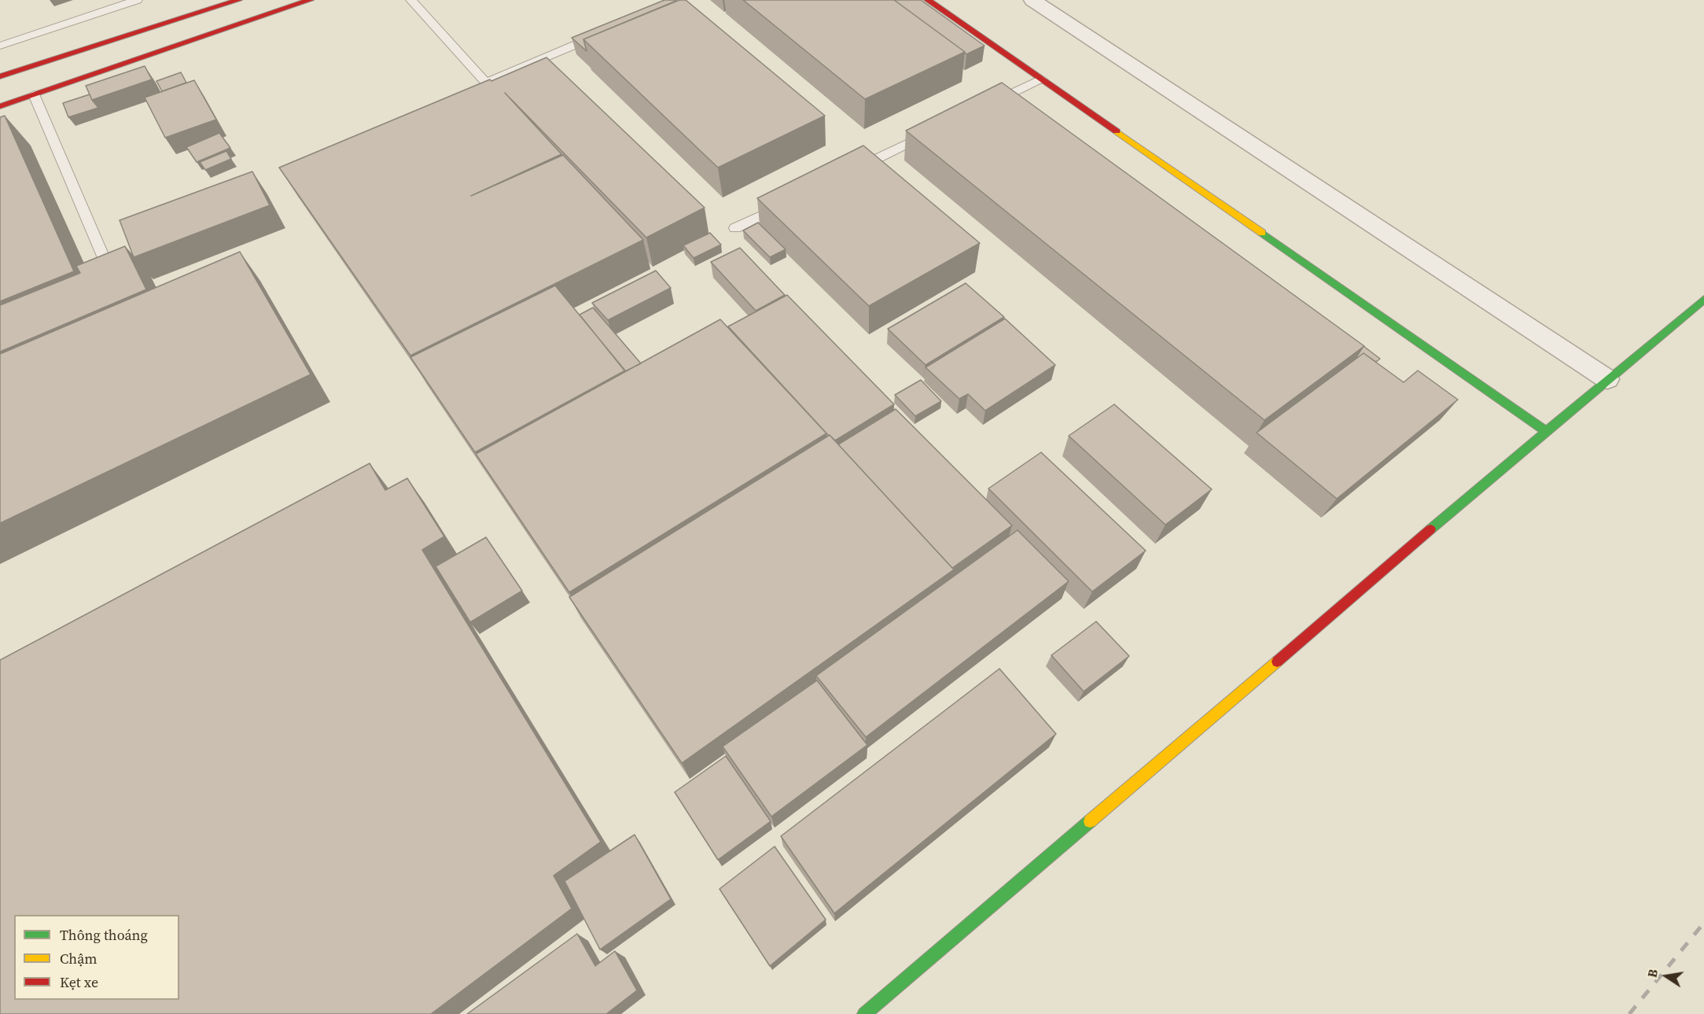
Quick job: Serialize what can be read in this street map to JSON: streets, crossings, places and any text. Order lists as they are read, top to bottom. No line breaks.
{"legend":["Thông thoáng","Chậm","Kẹt xe"],"north":"left"}
